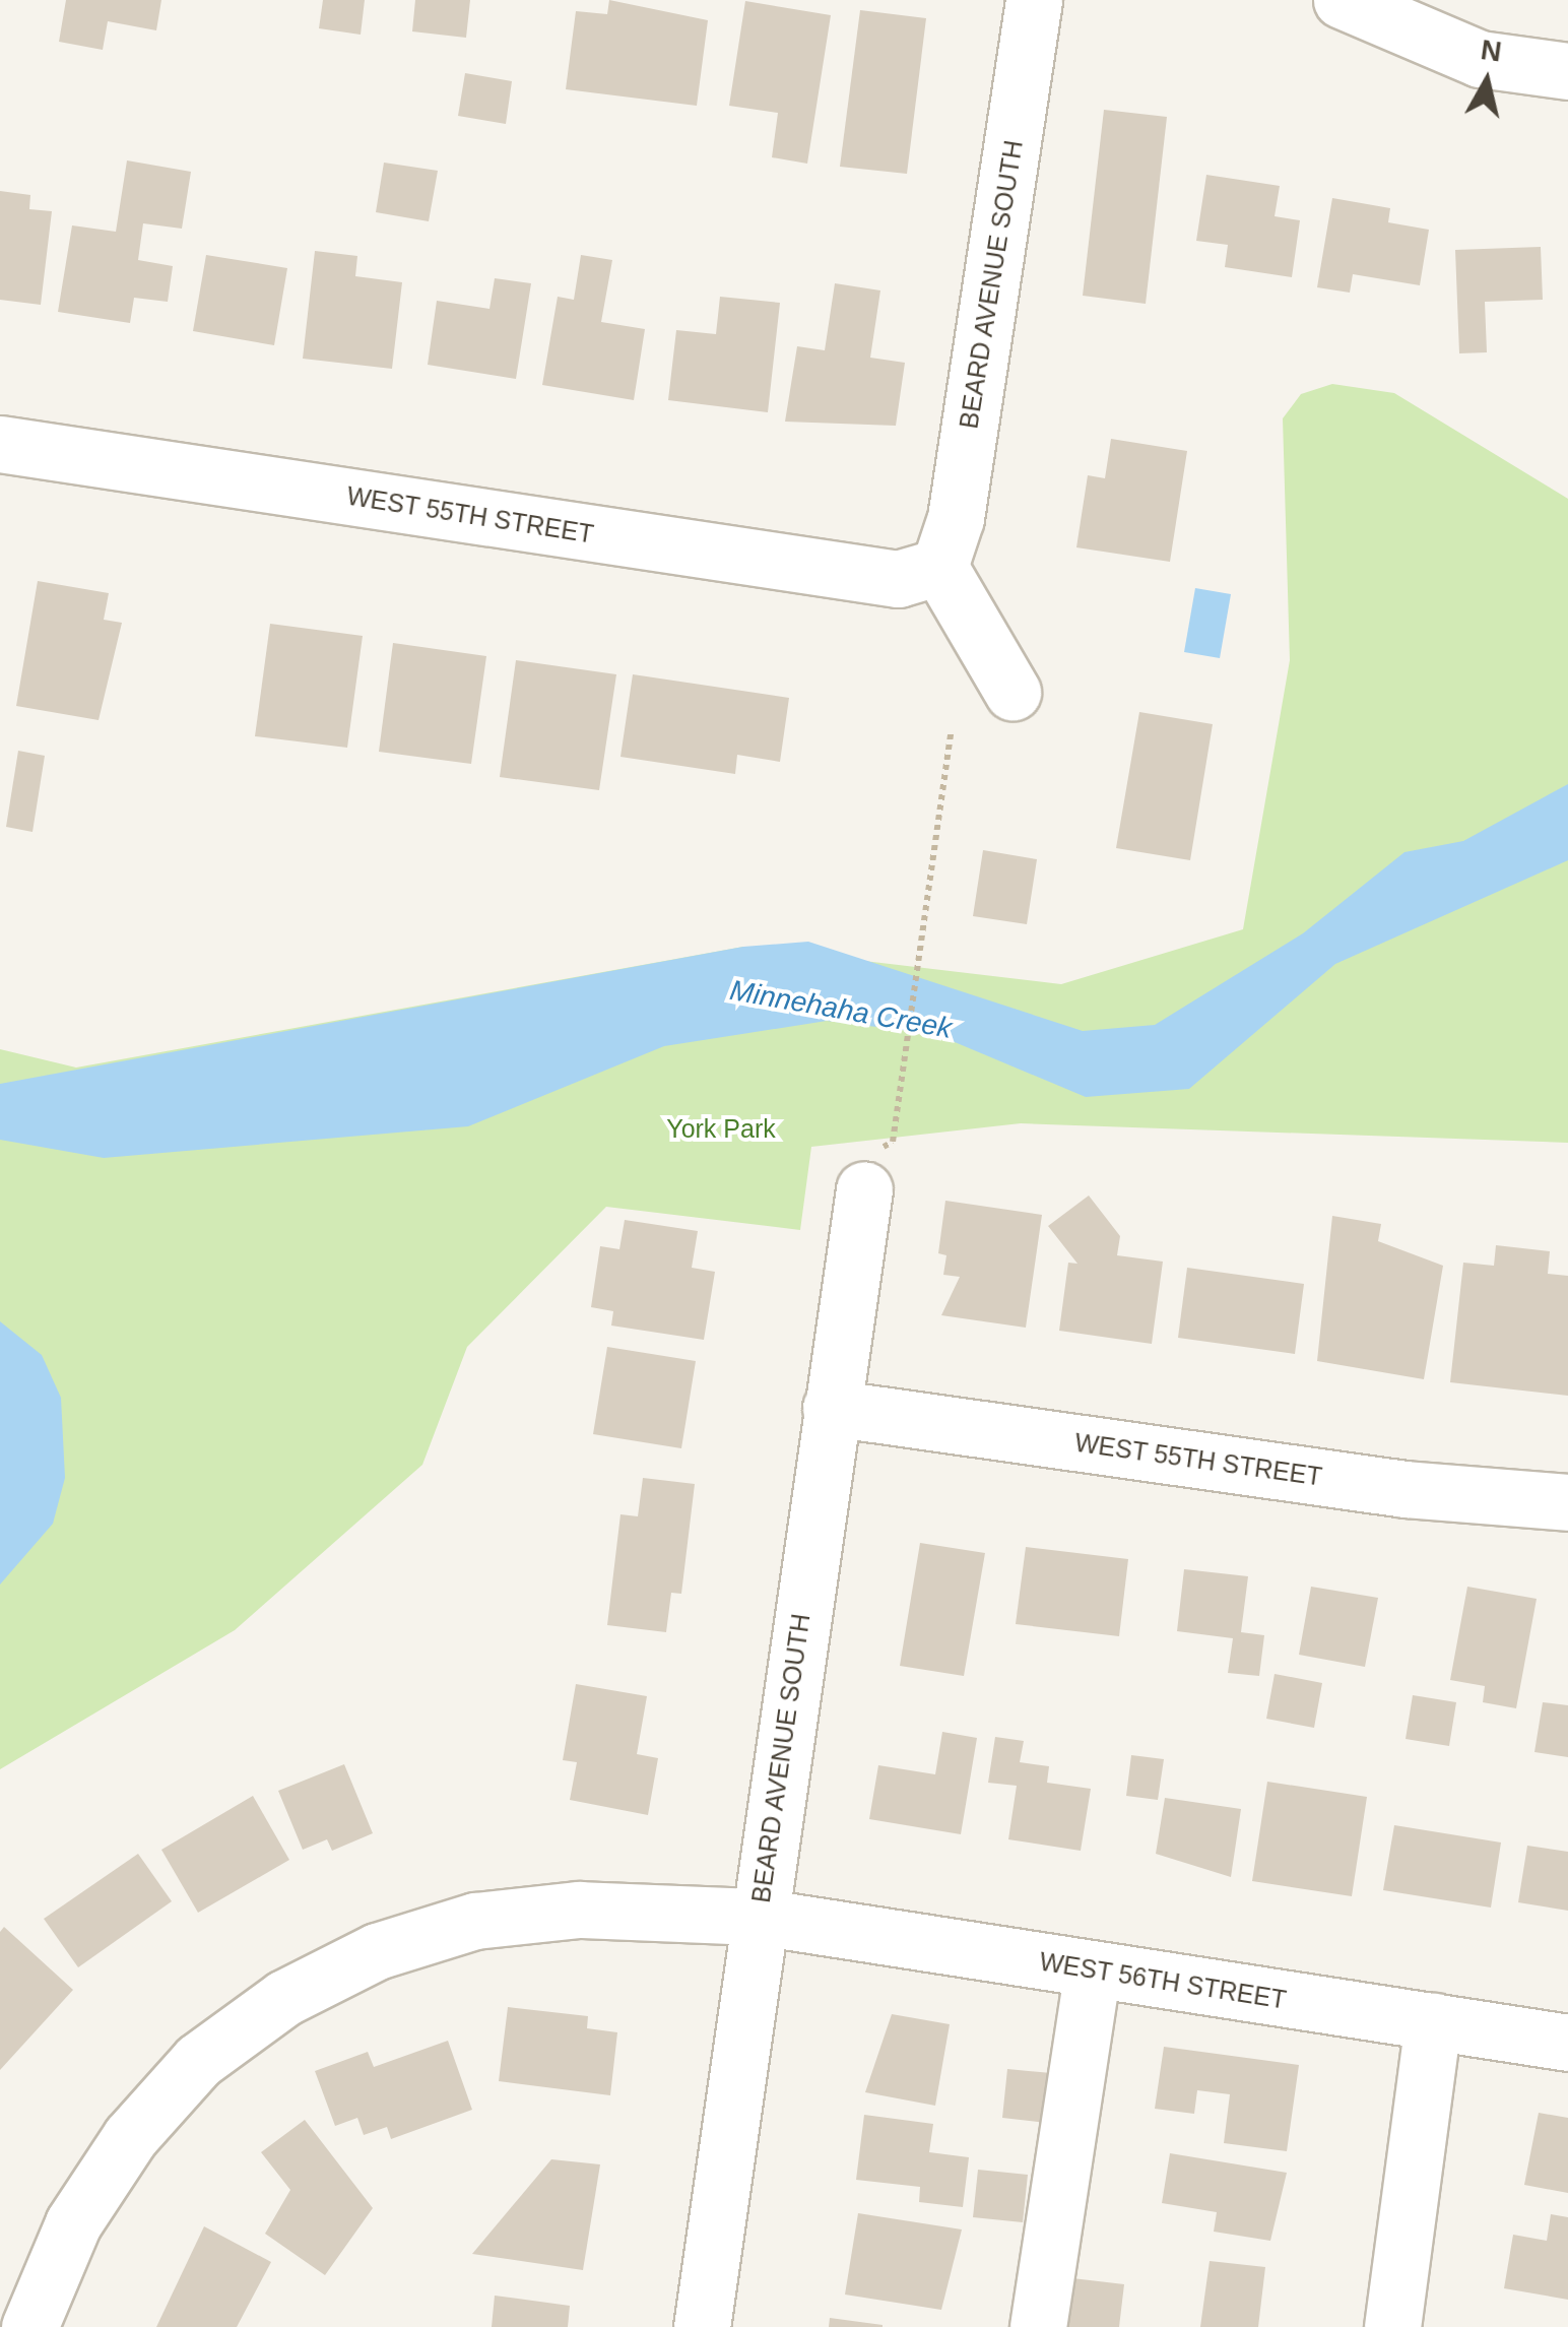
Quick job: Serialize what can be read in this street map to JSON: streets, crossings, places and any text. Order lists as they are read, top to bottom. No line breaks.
{"streets":{"street":["BEARD AVENUE SOUTH","WEST 55TH STREET","WEST 56TH STREET"]},"crossings":[["BEARD AVENUE SOUTH","WEST 55TH STREET"],["BEARD AVENUE SOUTH","WEST 56TH STREET"]],"water":["Minnehaha Creek"],"parks":["York Park"],"north":"top"}
